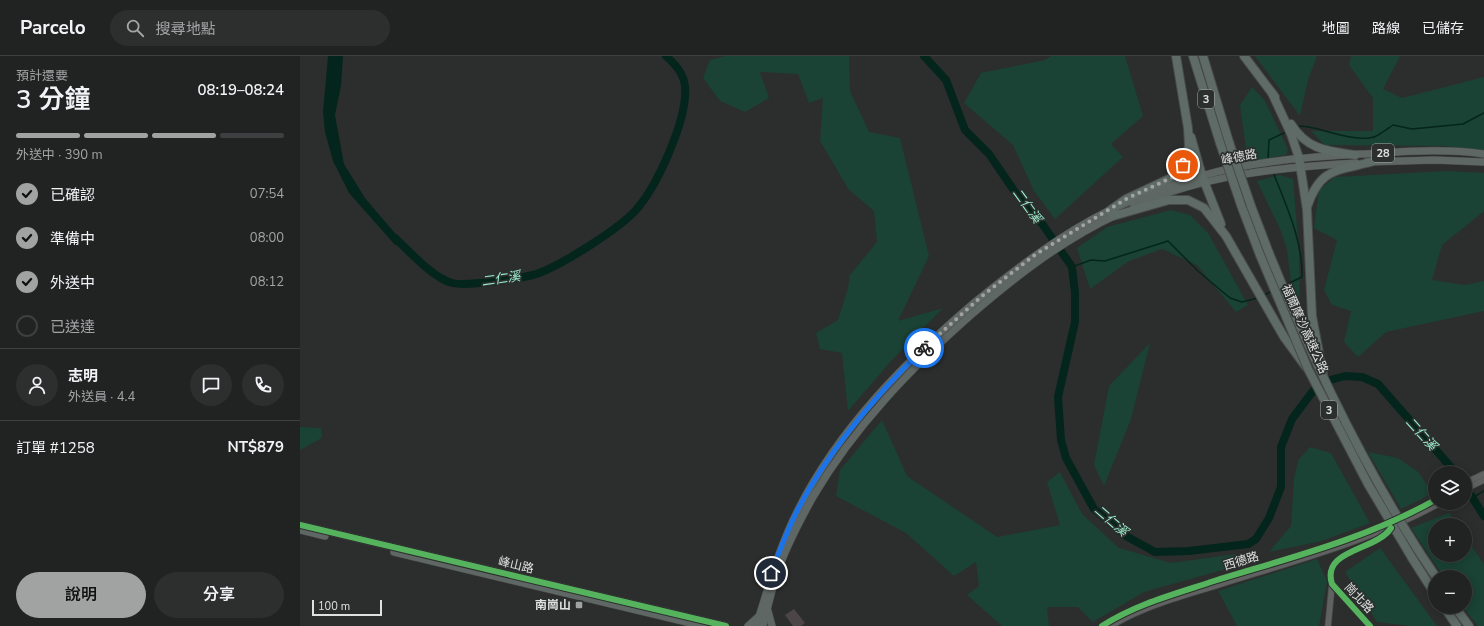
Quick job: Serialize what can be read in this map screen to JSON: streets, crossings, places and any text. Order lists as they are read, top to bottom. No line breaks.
{"streets":{"highway":["3","福爾摩沙高速公路"],"main road":["28","峰德路","峰山路"],"street":["西德路","崗北路"]},"crossings":[["西德路","崗北路"]],"water":["二仁溪"],"places":{"transit":["南崗山"]},"scale_bar":"100 m","page":{"header":"Parcelo","search":"搜尋地點","nav":["地圖","路線","已儲存"],"heading":["3 分鐘","預計還要","08:19–08:24"],"panel":["志明","外送員 · 4.4","訂單 #1258","NT$879"],"bar":"外送中 · 390 m","list":[["已確認","07:54"],["準備中","08:00"],["外送中","08:12"],"已送達"],"map_buttons":["+","−"],"buttons":["說明","分享"],"scale":"100 m"}}
